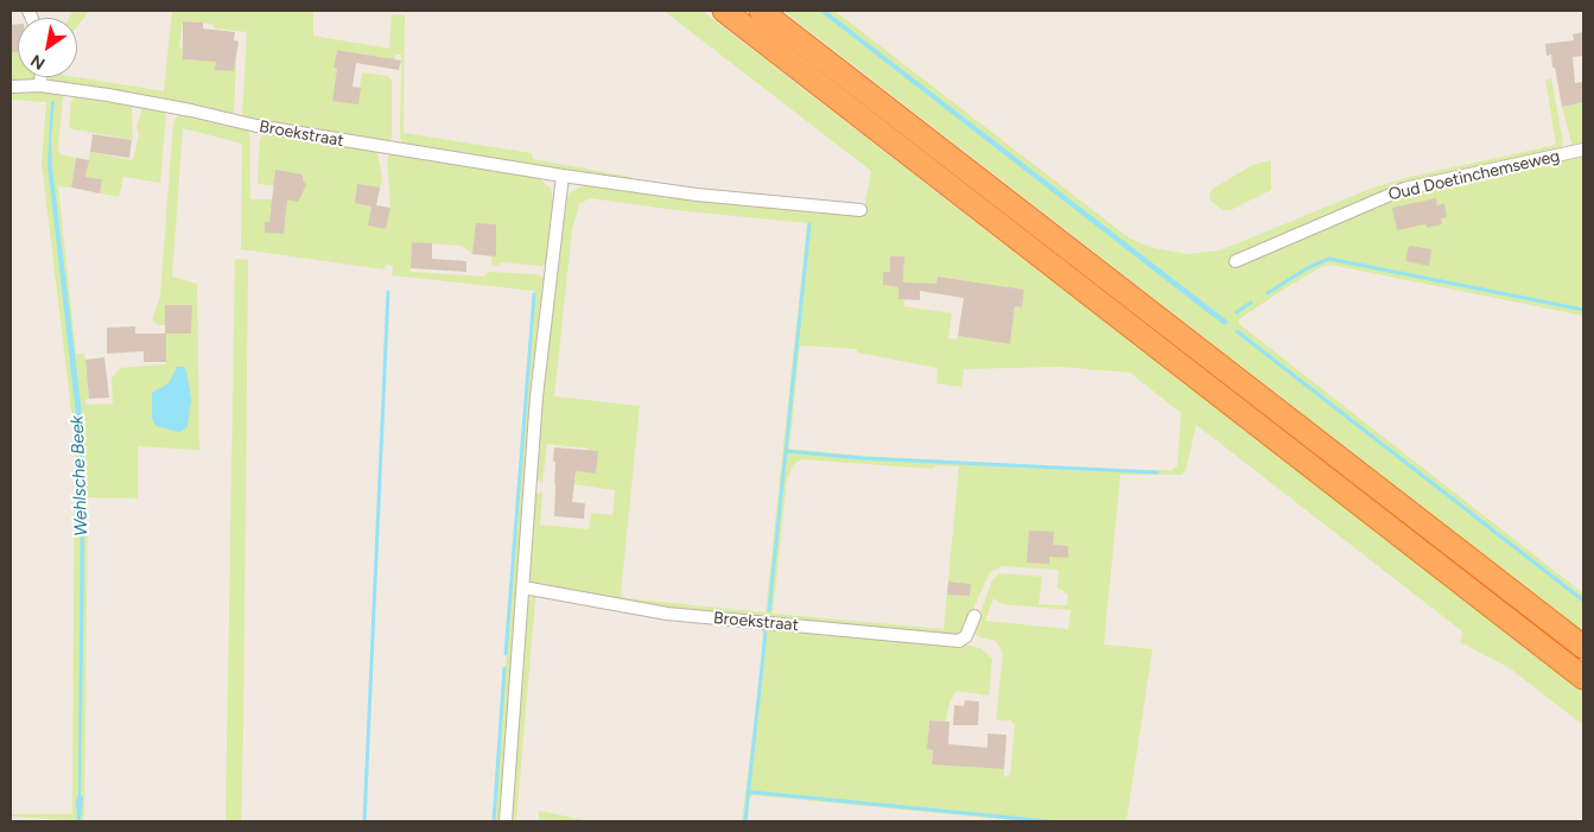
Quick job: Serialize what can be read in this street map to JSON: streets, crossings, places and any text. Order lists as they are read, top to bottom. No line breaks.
{"streets":{"street":["Broekstraat","Oud Doetinchemseweg"]},"water":["Wehlsche Beek"],"north":"bottom left"}
